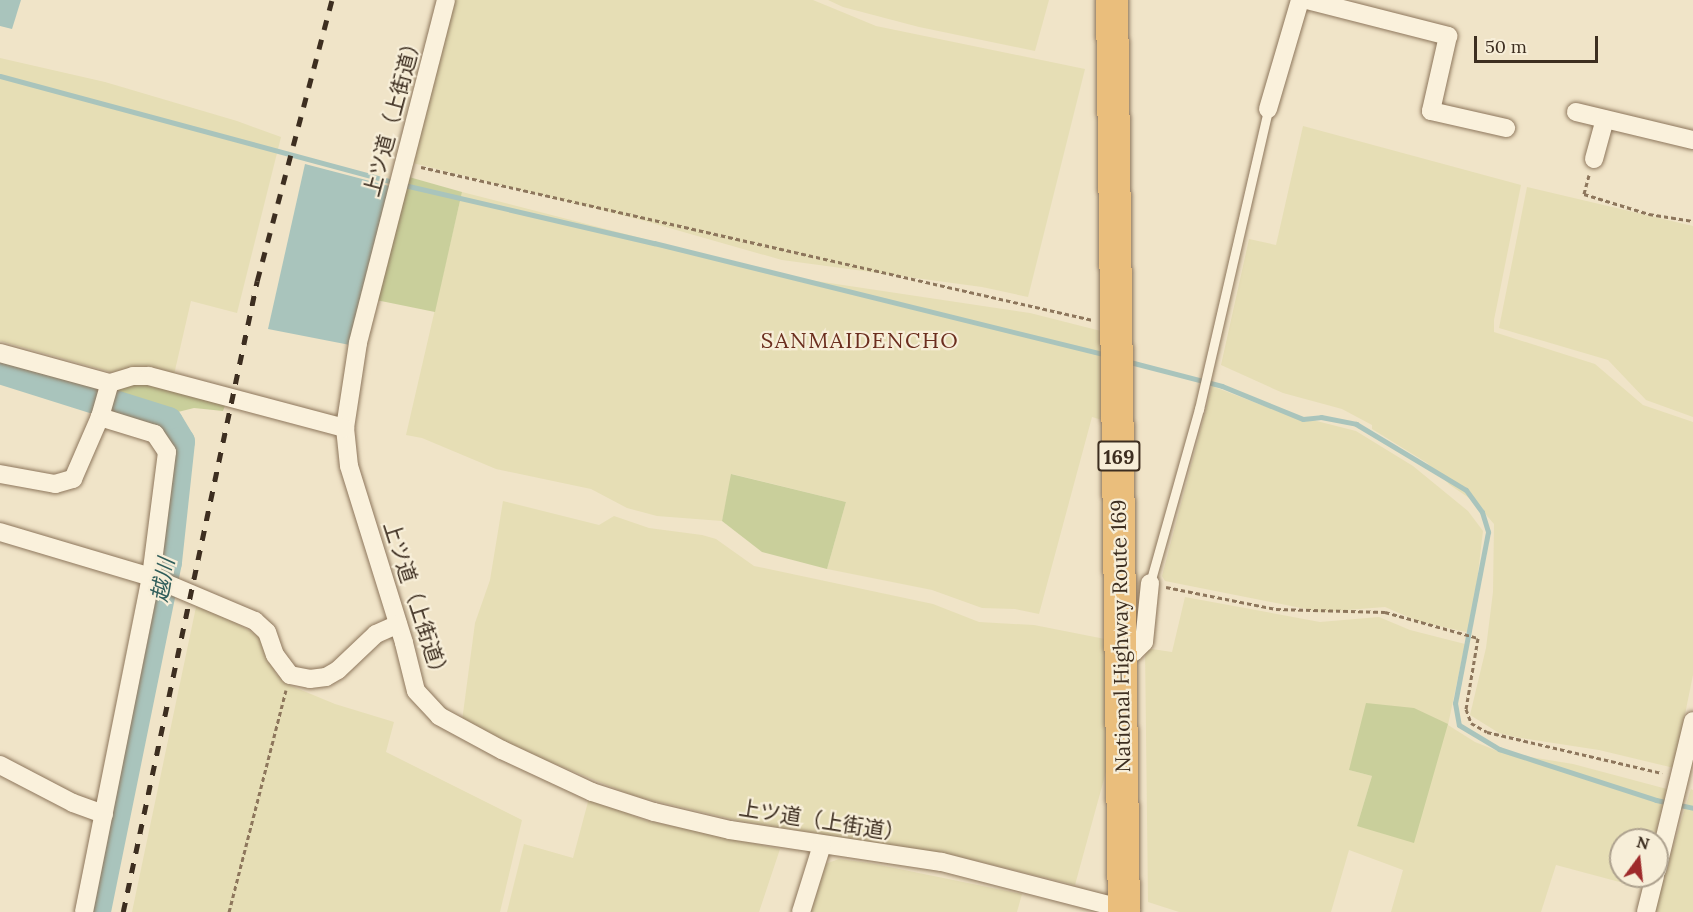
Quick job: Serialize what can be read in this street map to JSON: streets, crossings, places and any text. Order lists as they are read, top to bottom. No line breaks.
{"streets":{"highway":["169","National Highway Route 169"],"street":["上ツ道（上街道）"]},"crossings":[["上ツ道（上街道）","National Highway Route 169"]],"districts":["SANMAIDENCHO"],"water":["越川"],"scale_bar":"50 m","north":"top"}
